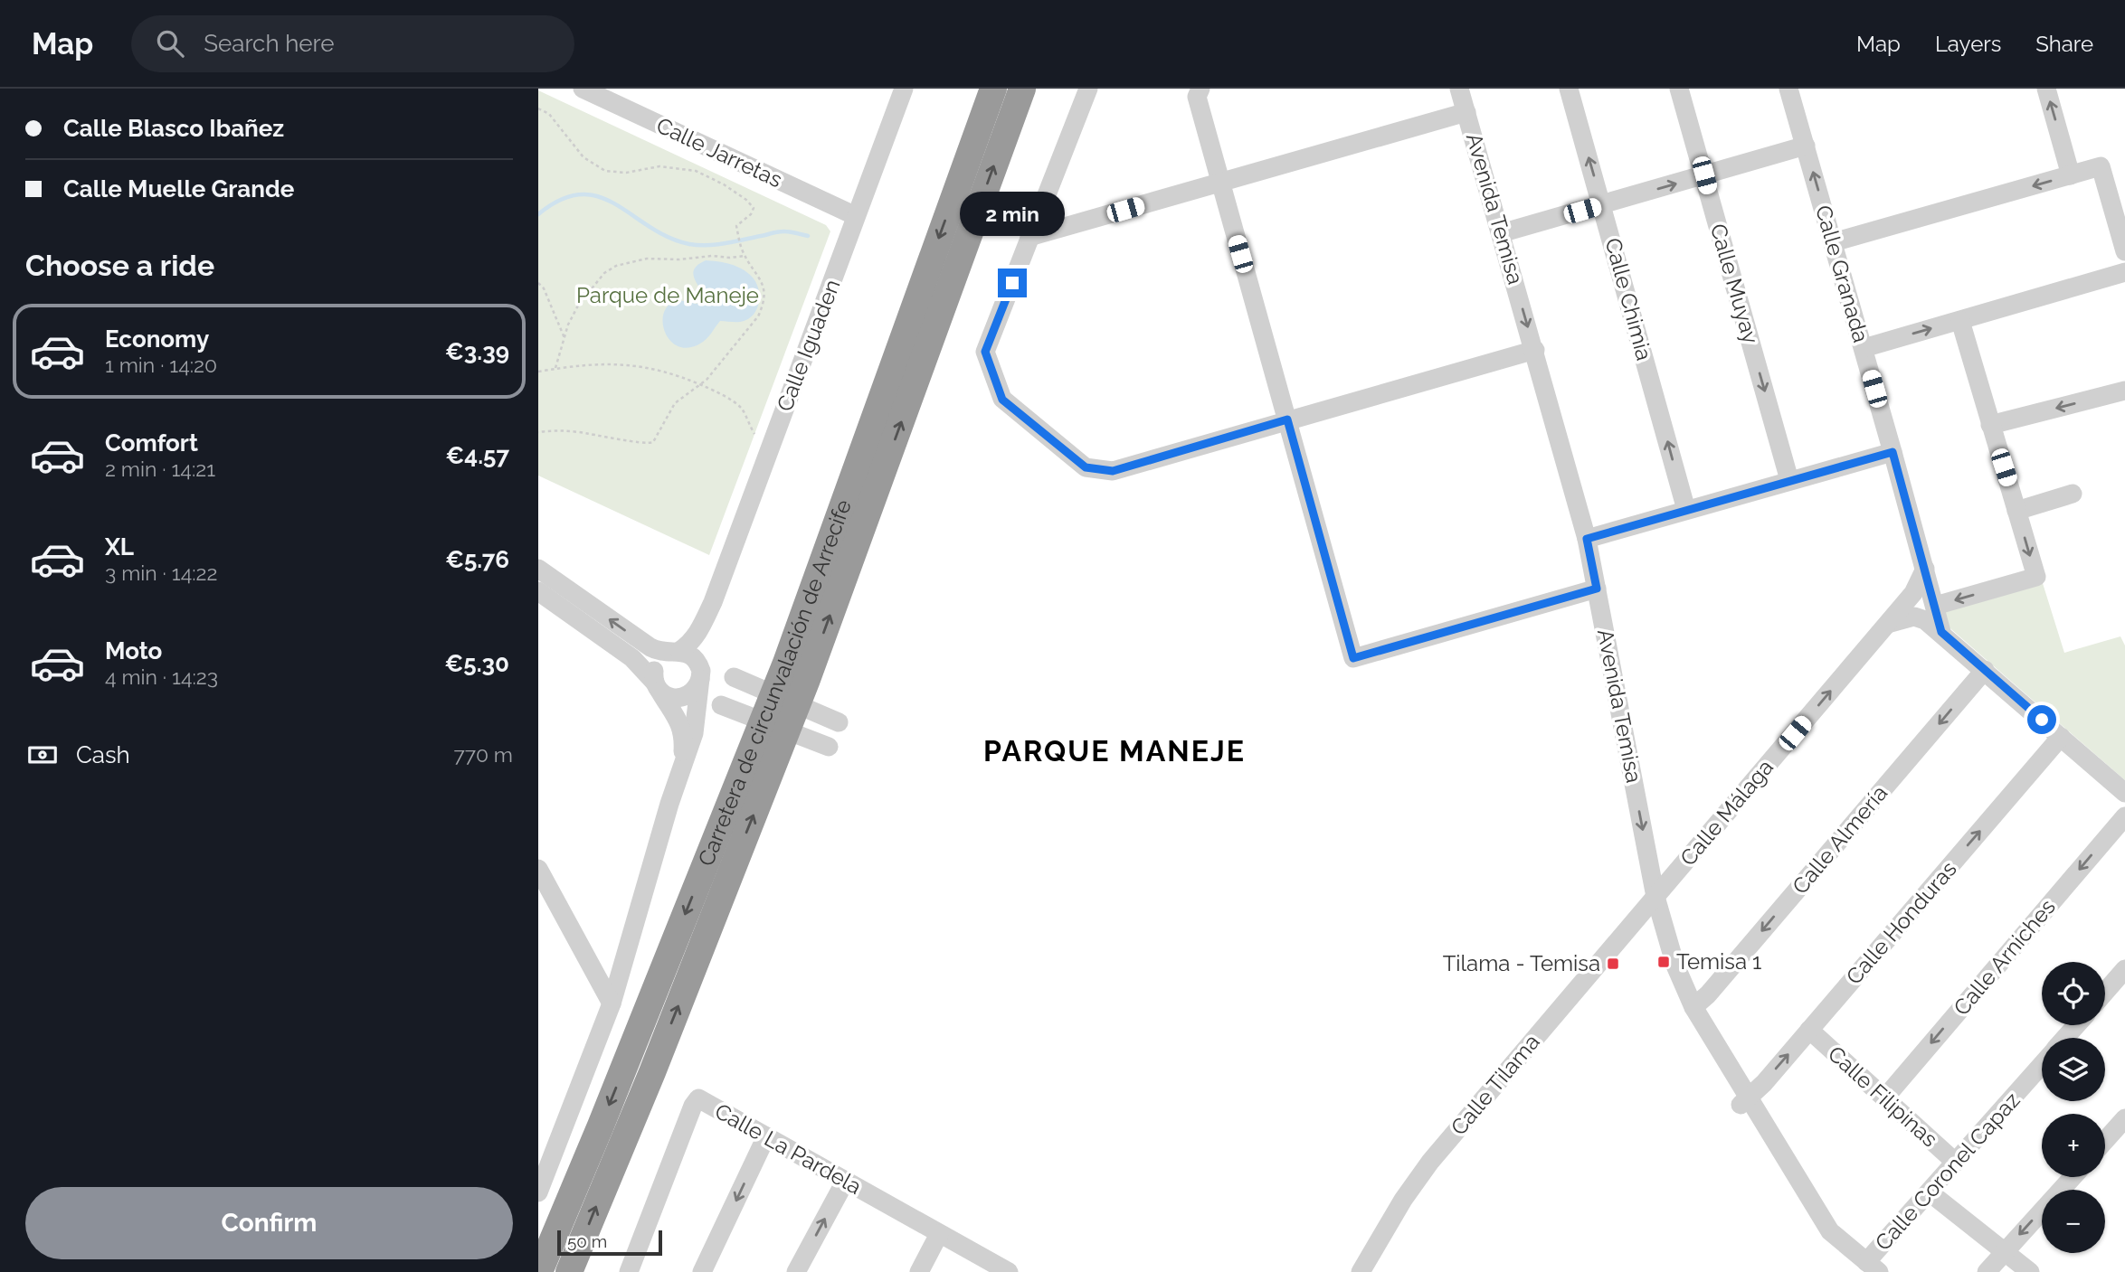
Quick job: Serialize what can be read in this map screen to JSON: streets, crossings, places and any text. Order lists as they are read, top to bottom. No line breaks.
{"streets":{"highway":["Carretera de circunvalación de Arrecife"],"street":["Calle Jarretas","Avenida Temisa","Calle Granada","Calle Muyay","Calle Chimia","Calle Iguaden","Calle Málaga","Calle Almería","Calle Honduras","Calle Arniches","Calle Tilama","Calle Filipinas","Calle La Pardela","Calle Coronel Capaz"]},"crossings":[["Calle Jarretas","Calle Iguaden"],["Avenida Temisa","Calle Málaga"],["Avenida Temisa","Calle Almería"],["Avenida Temisa","Calle Honduras"],["Avenida Temisa","Calle Tilama"],["Avenida Temisa","Calle Coronel Capaz"],["Calle Granada","Calle Málaga"],["Calle Málaga","Calle Tilama"],["Calle Honduras","Calle Filipinas"],["Calle Arniches","Calle Filipinas"],["Calle Filipinas","Calle Coronel Capaz"]],"one_way":["Calle Muyay","Calle Chimia","Calle Málaga","Calle Almería","Calle Honduras","Calle Arniches"],"districts":["PARQUE MANEJE"],"parks":["Parque de Maneje"],"places":{"transit":["Temisa 1","Tilama - Temisa"]},"scale_bar":"50 m","page":{"header":"Map","search":"Search here","nav":["Map","Layers","Share"],"banner":["Calle Blasco Ibañez","Calle Muelle Grande"],"bubble":"2 min","heading":"Choose a ride","list":[{"name":"Economy","note":"1 min · 14:20","value":"€3.39"},{"name":"Comfort","note":"2 min · 14:21","value":"€4.57"},{"name":"XL","note":"3 min · 14:22","value":"€5.76"},{"name":"Moto","note":"4 min · 14:23","value":"€5.30"}],"pay":["Cash","770 m"],"map_buttons":["+","−"],"buttons":"Confirm","scale":"50 m"}}
